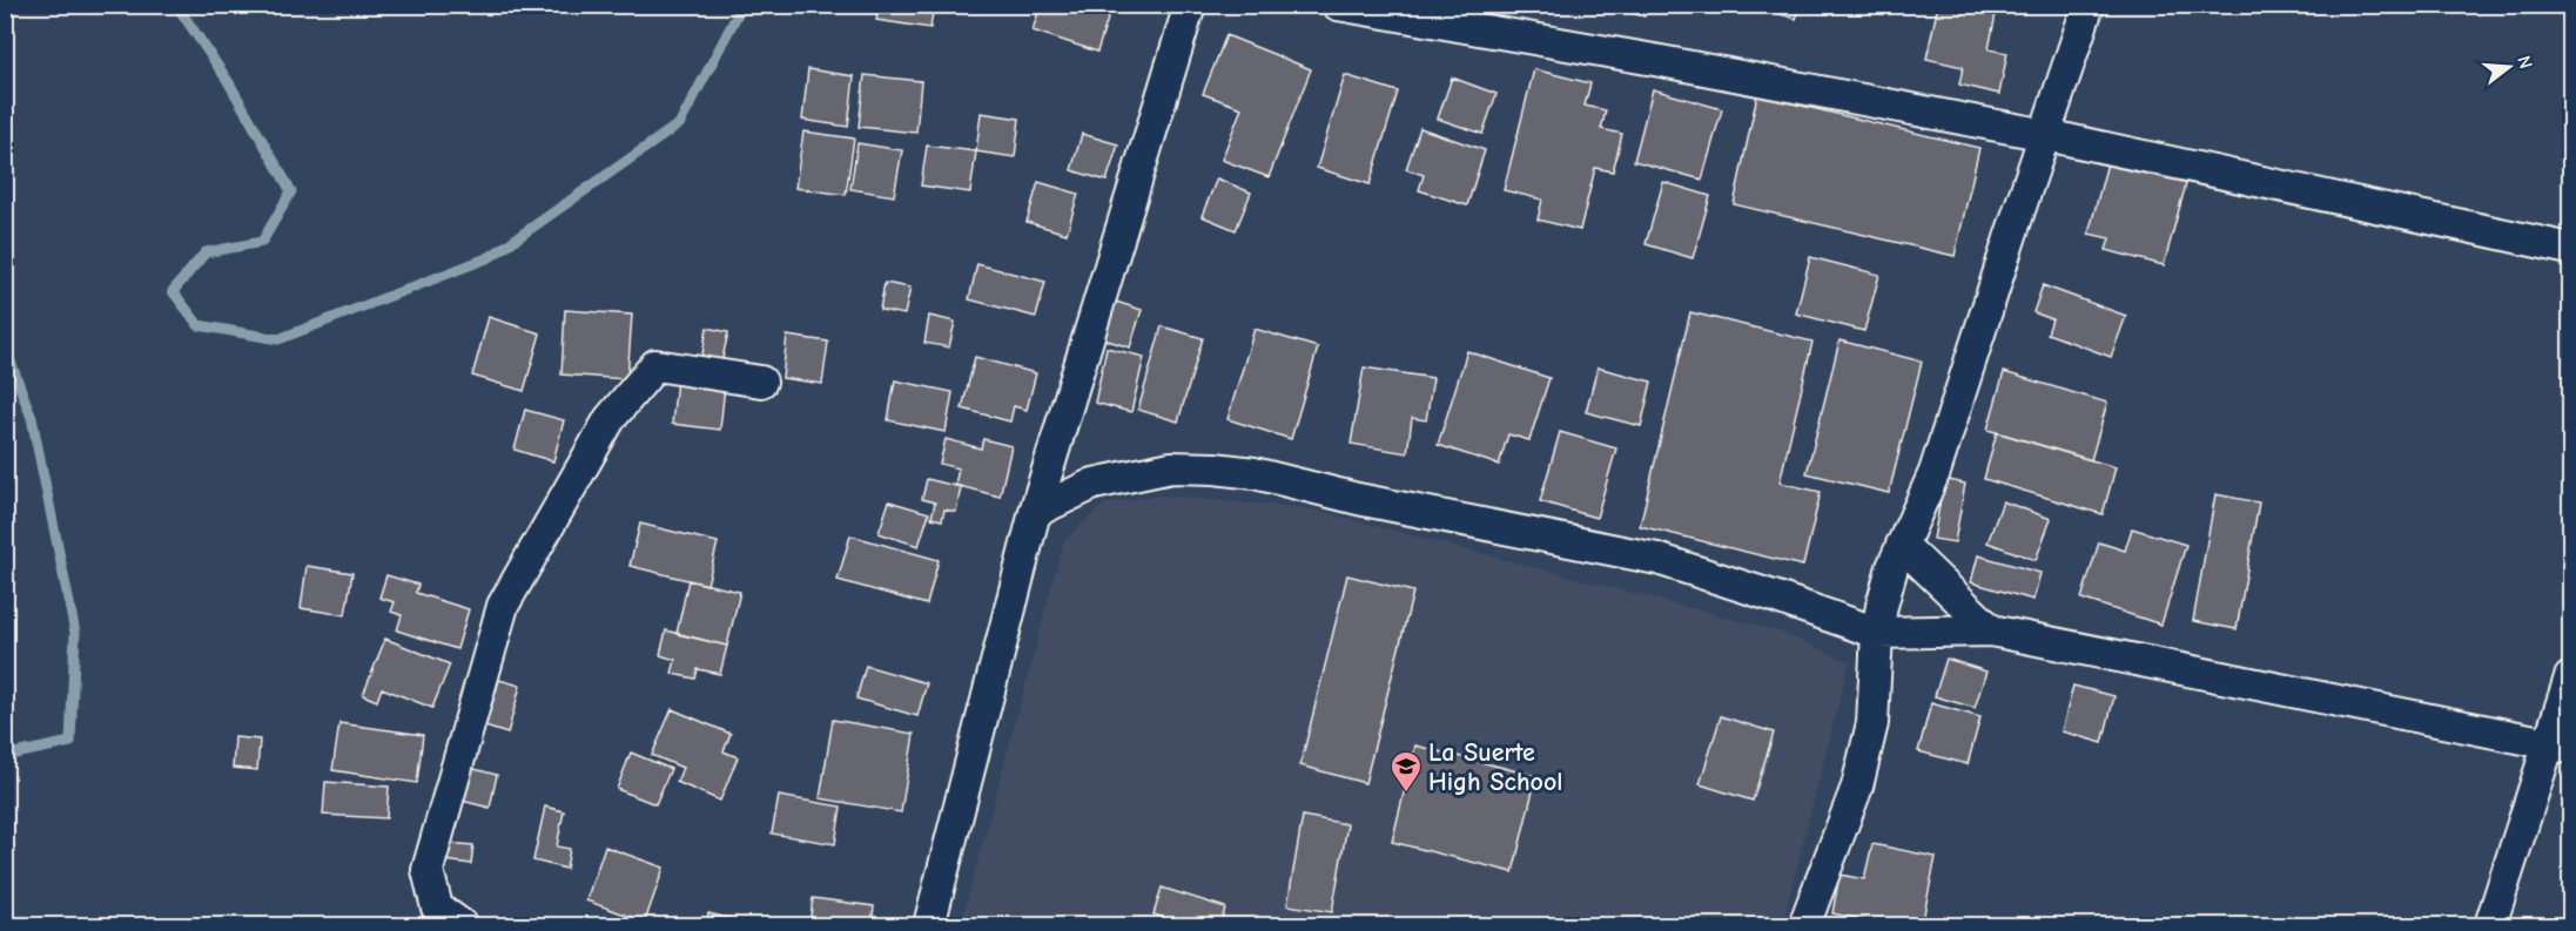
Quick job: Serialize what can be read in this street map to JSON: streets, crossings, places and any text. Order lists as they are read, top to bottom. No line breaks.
{"places":{"school or university":["La Suerte High School"]},"north":"right"}
